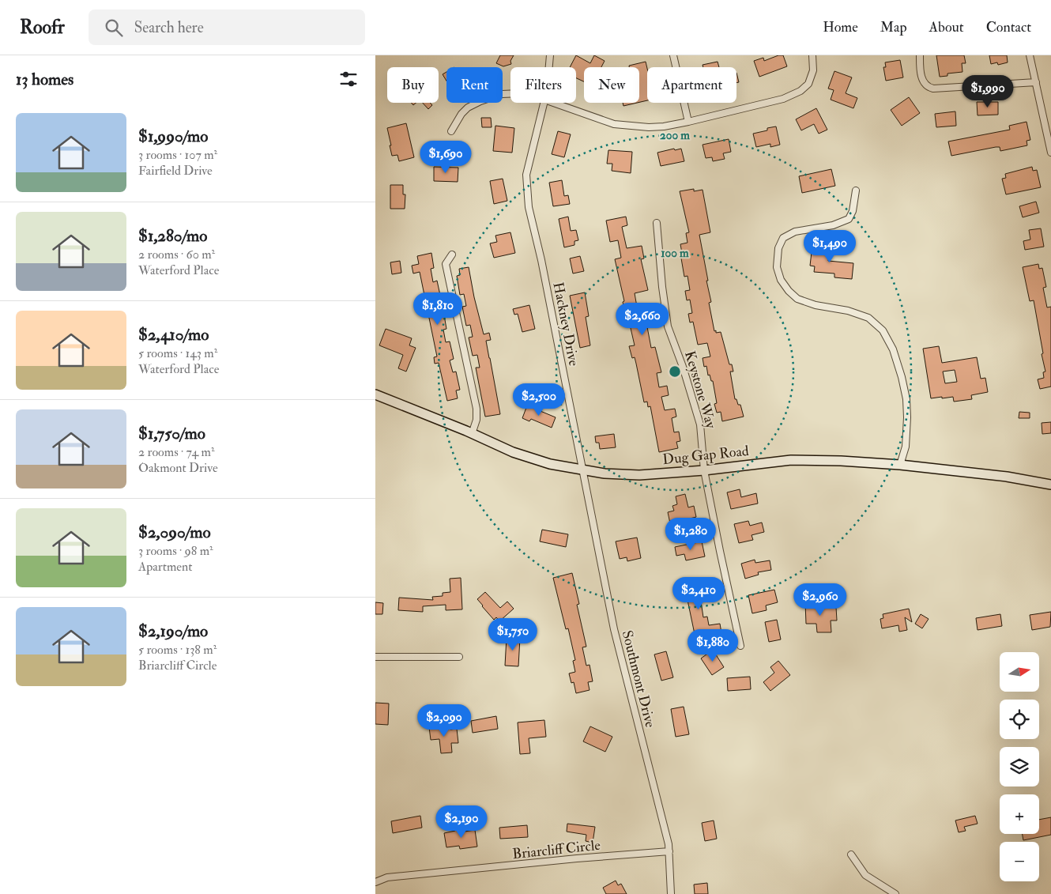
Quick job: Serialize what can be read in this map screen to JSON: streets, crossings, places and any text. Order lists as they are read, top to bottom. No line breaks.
{"streets":{"street":["Hackney Drive","Keystone Way","Dug Gap Road","Southmont Drive","Briarcliff Circle"]},"crossings":[["Hackney Drive","Dug Gap Road"],["Hackney Drive","Southmont Drive"],["Keystone Way","Dug Gap Road"],["Dug Gap Road","Southmont Drive"],["Southmont Drive","Briarcliff Circle"]],"north":"right","page":{"header":"Roofr","search":"Search here","nav":["Home","Map","About","Contact"],"heading":"13 homes","chip":["Buy","Rent","Filters","New","Apartment"],"price":["$1,990","$1,690","$1,490","$1,810","$2,660","$2,500","$1,280","$2,410","$2,960","$1,750","$1,880","$2,090","$2,190"],"list":[{"name":"$1,990/mo","note":"3 rooms · 107 m² · Fairfield Drive"},{"name":"$1,280/mo","note":"2 rooms · 60 m² · Waterford Place"},{"name":"$2,410/mo","note":"5 rooms · 143 m² · Waterford Place"},{"name":"$1,750/mo","note":"2 rooms · 74 m² · Oakmont Drive"},{"name":"$2,090/mo","note":"3 rooms · 98 m² · Apartment"},{"name":"$2,190/mo","note":"5 rooms · 138 m² · Briarcliff Circle"}],"map_buttons":["+","−"]},"rings":["200 m","100 m"]}
